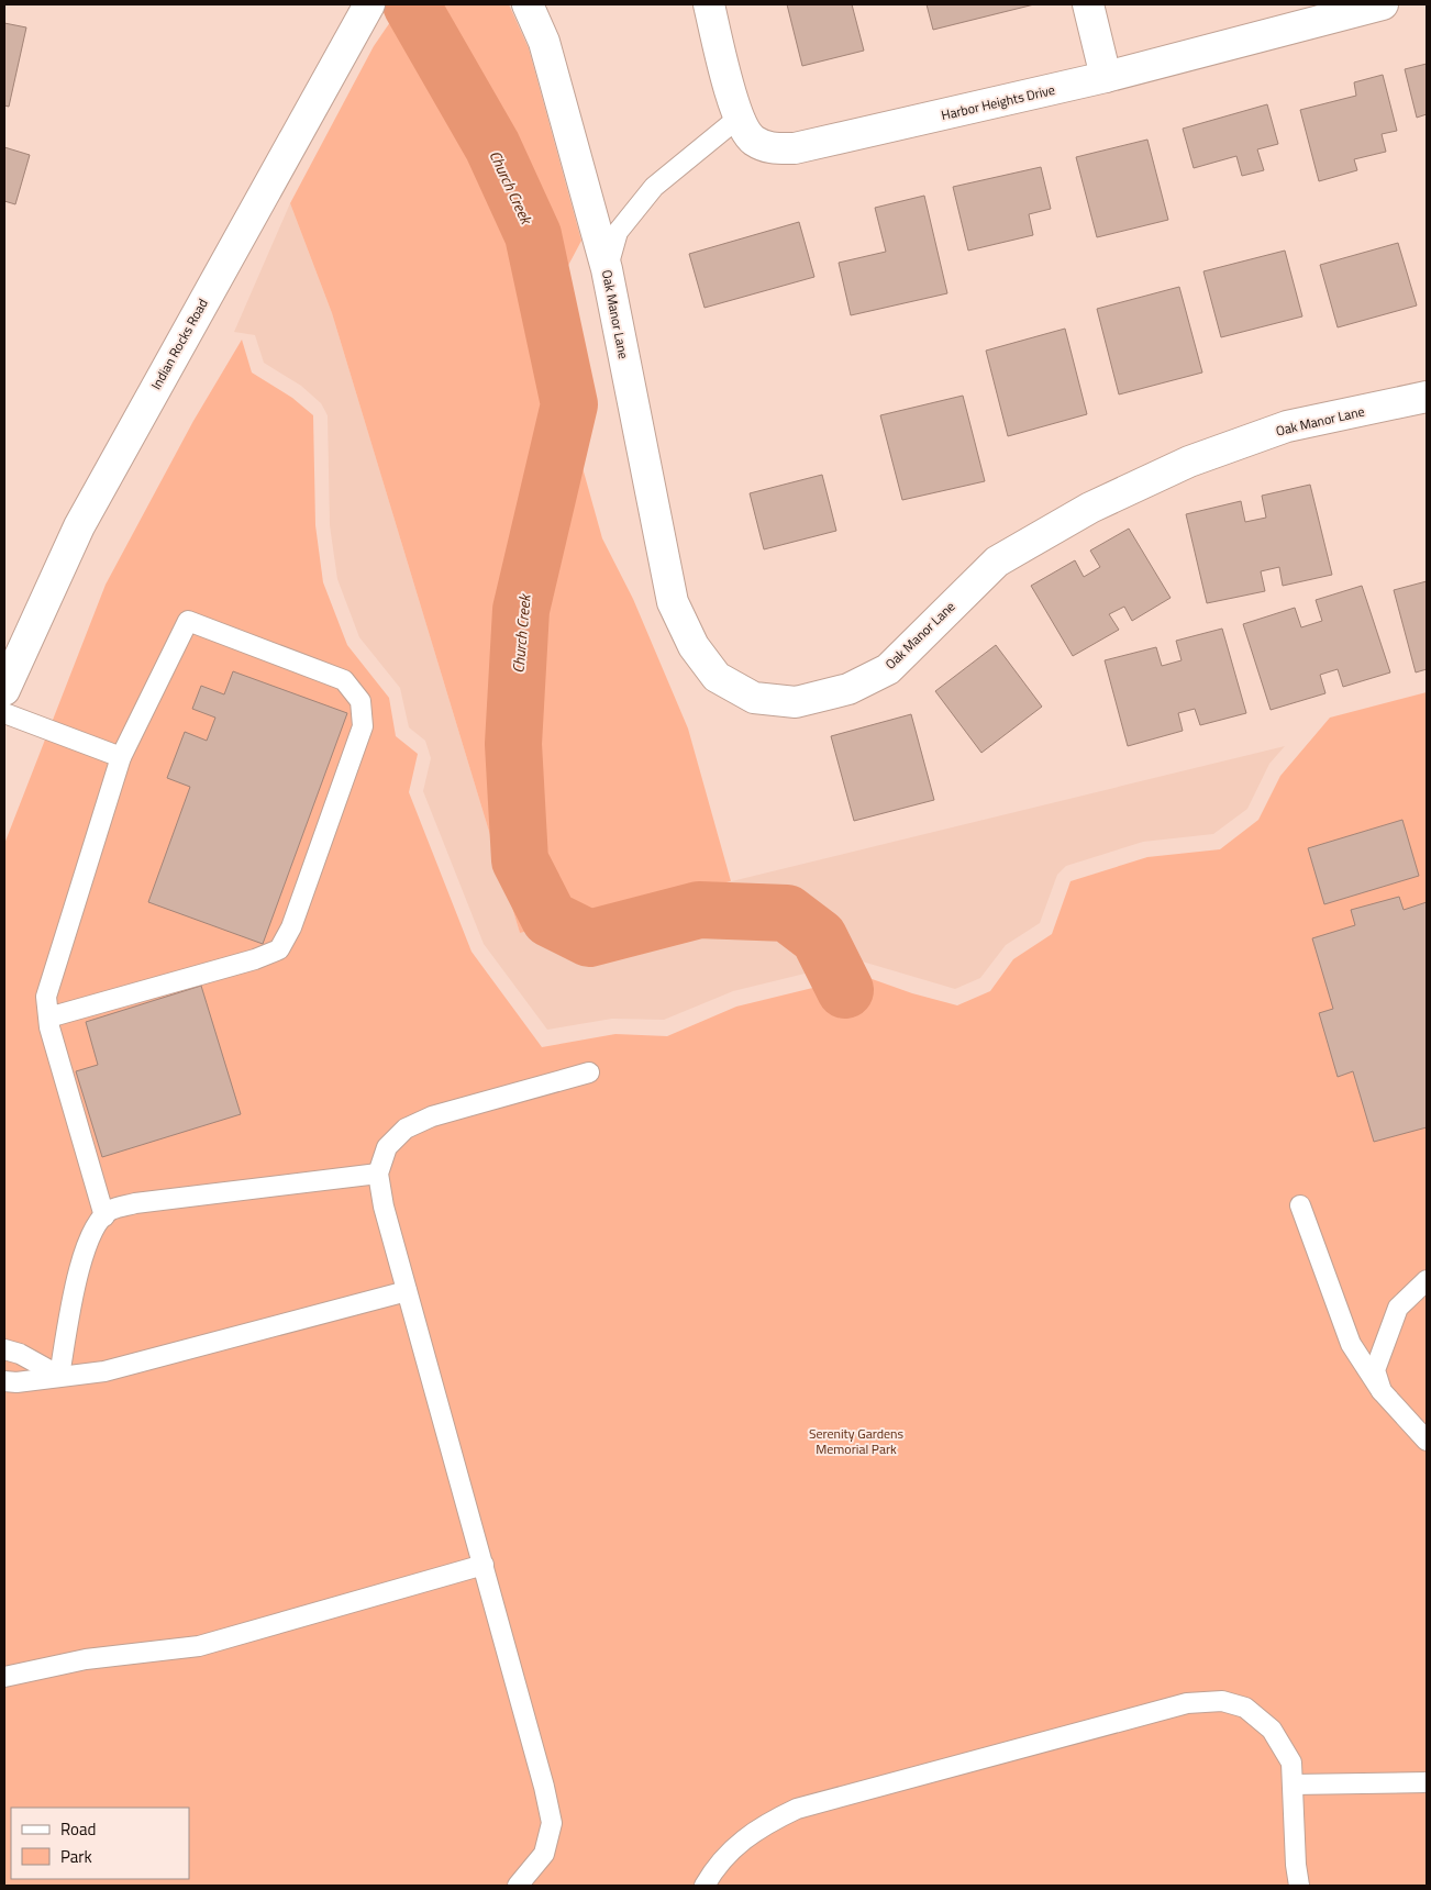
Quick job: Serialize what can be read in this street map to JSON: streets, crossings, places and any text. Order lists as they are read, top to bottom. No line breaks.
{"streets":{"street":["Harbor Heights Drive","Oak Manor Lane","Indian Rocks Road"]},"water":["Church Creek"],"parks":["Serenity Gardens Memorial Park"],"legend":["Road","Park"]}
